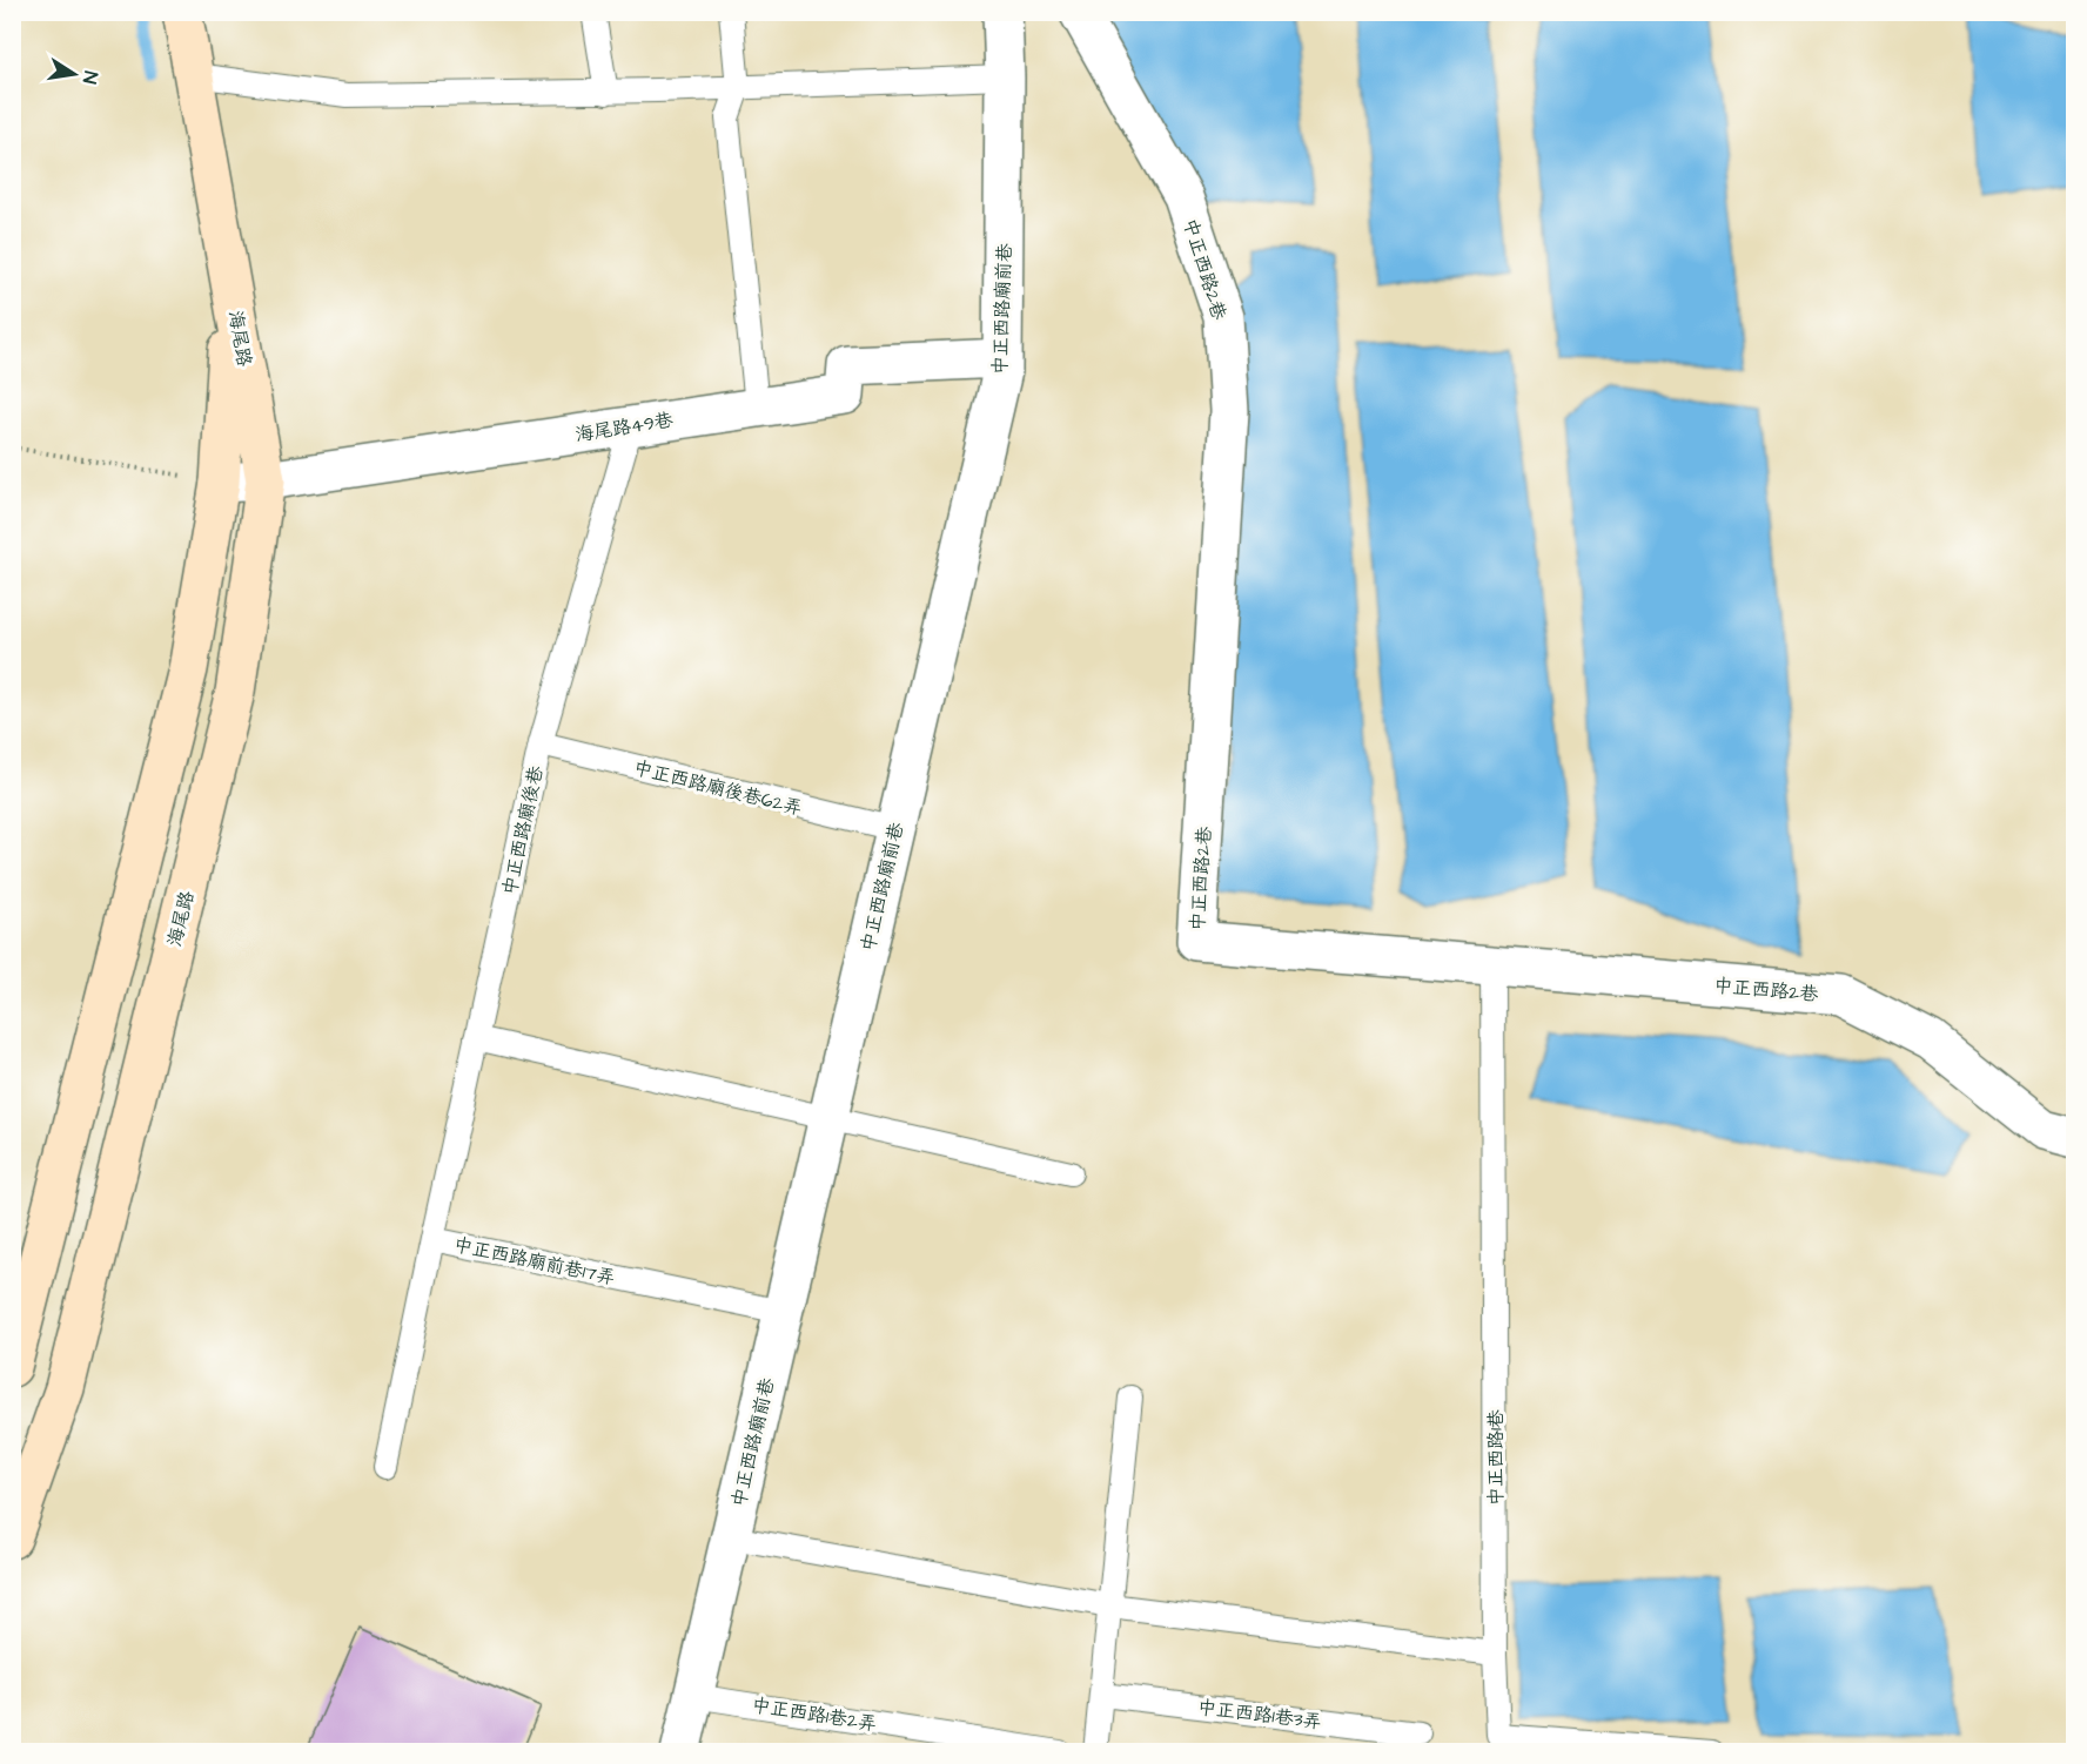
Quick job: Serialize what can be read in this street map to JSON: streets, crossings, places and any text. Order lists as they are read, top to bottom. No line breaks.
{"streets":{"street":["中正西路2巷","中正西路廟前巷","海尾路","海尾路49巷"],"lane":["中正西路廟後巷62弄","中正西路廟後巷","中正西路廟前巷17弄","中正西路1巷","中正西路1巷2弄","中正西路1巷3弄"]},"crossings":[["中正西路2巷","中正西路1巷"],["中正西路廟前巷","海尾路49巷"],["中正西路廟前巷","中正西路廟後巷62弄"],["中正西路廟前巷","中正西路廟前巷17弄"],["中正西路廟前巷","中正西路1巷2弄"],["海尾路","海尾路49巷"],["海尾路49巷","中正西路廟後巷"],["中正西路廟後巷62弄","中正西路廟後巷"],["中正西路廟後巷","中正西路廟前巷17弄"]],"north":"right"}
